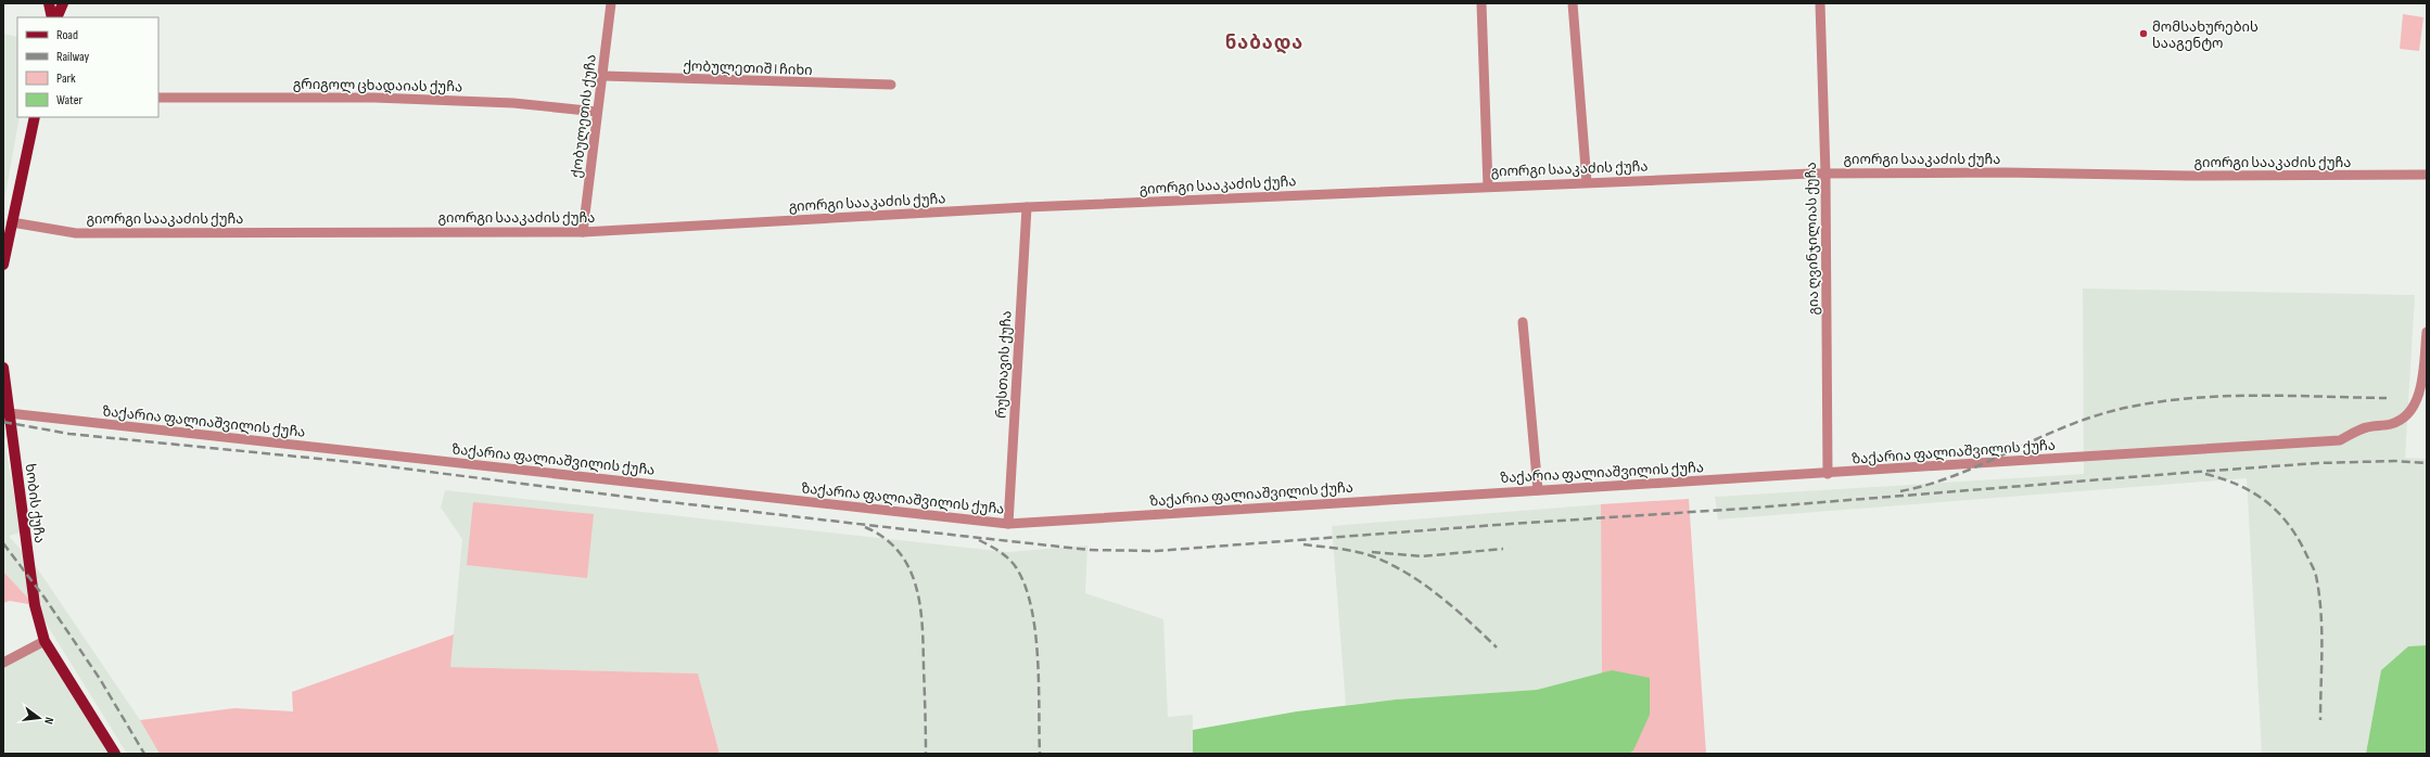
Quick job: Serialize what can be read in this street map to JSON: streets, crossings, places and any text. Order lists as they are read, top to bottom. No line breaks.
{"streets":{"main road":["ხობის ქუჩა"],"street":["ქობულეთიშ I ჩიხი","გრიგოლ ცხადაიას ქუჩა","ქობულეთის ქუჩა","გიორგი სააკაძის ქუჩა","გია ღვინჯილიას ქუჩა","რუსთავის ქუჩა","ზაქარია ფალიაშვილის ქუჩა"]},"crossings":[["ქობულეთიშ I ჩიხი","ქობულეთის ქუჩა"],["გრიგოლ ცხადაიას ქუჩა","ქობულეთის ქუჩა"],["ქობულეთის ქუჩა","გიორგი სააკაძის ქუჩა"],["გიორგი სააკაძის ქუჩა","გია ღვინჯილიას ქუჩა"],["გიორგი სააკაძის ქუჩა","რუსთავის ქუჩა"],["გია ღვინჯილიას ქუჩა","ზაქარია ფალიაშვილის ქუჩა"],["რუსთავის ქუჩა","ზაქარია ფალიაშვილის ქუჩა"],["ზაქარია ფალიაშვილის ქუჩა","ხობის ქუჩა"]],"districts":["ნაბადა"],"places":["მომსახურების სააგენტო"],"legend":["Road","Railway","Park","Water"],"north":"right"}
